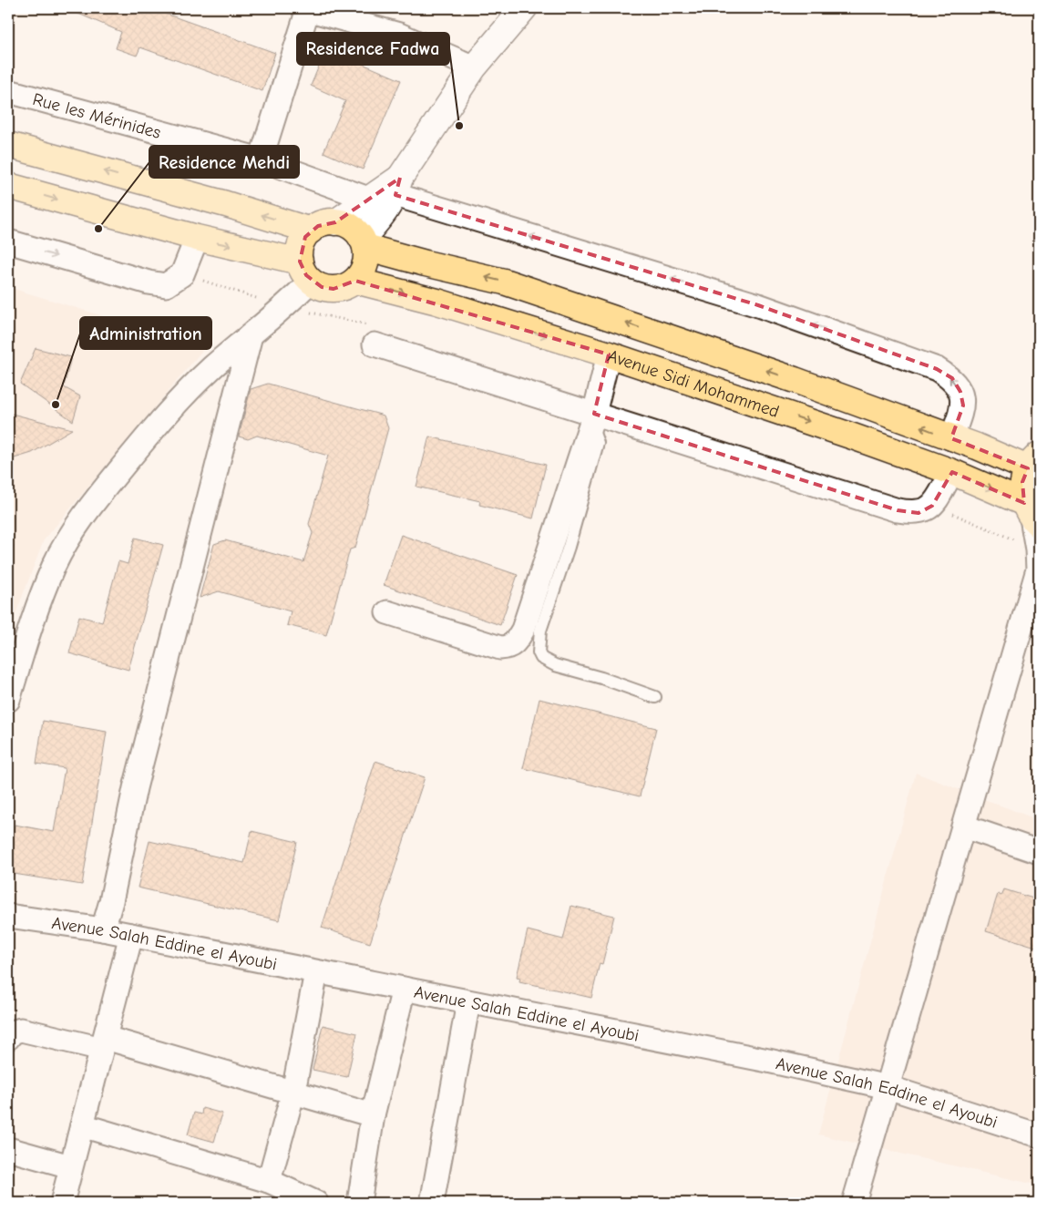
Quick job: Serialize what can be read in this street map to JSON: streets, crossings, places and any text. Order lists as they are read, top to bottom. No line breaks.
{"streets":{"main road":["Avenue Sidi Mohammed"],"street":["Rue les Mérinides","Avenue Salah Eddine el Ayoubi"]},"places":["Residence Fadwa","Residence Mehdi","Administration"]}
